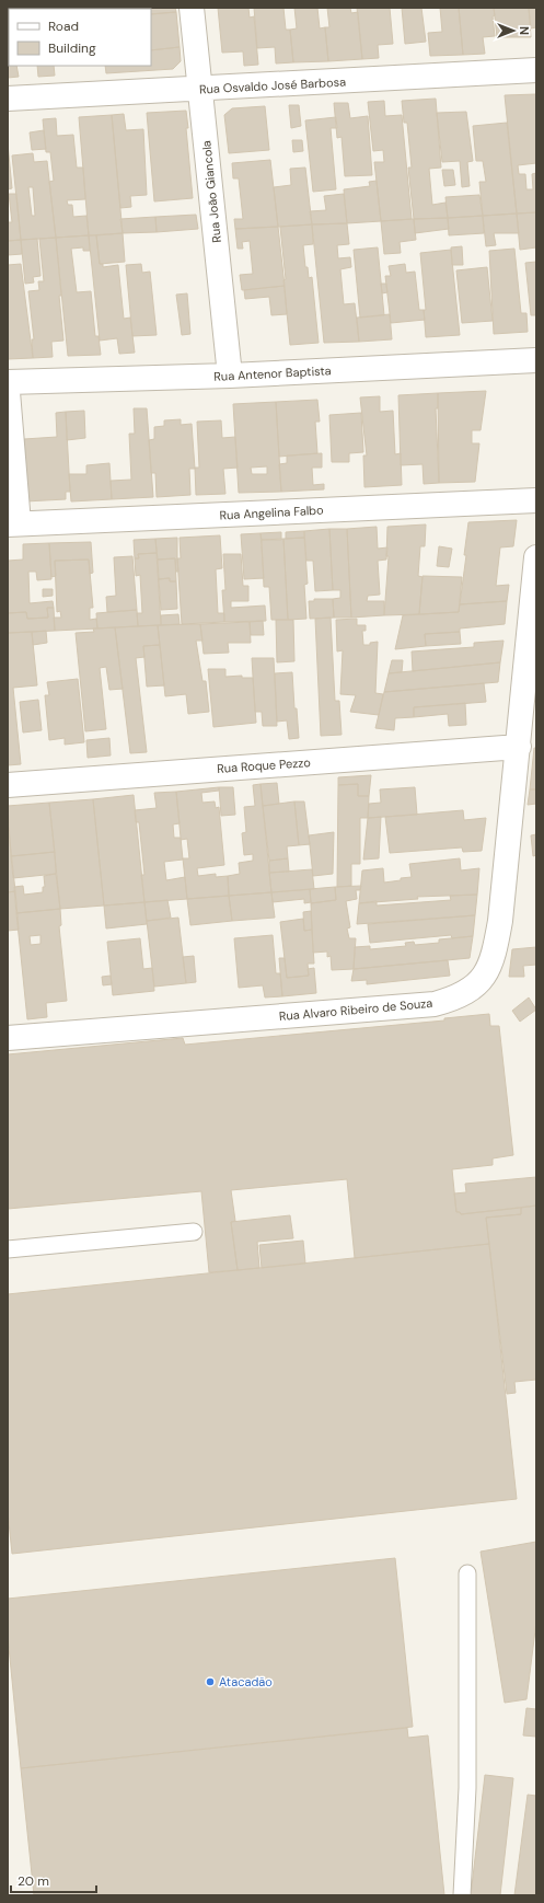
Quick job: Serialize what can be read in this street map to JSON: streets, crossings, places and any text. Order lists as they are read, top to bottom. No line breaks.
{"streets":{"street":["Rua Osvaldo José Barbosa","Rua João Giancola","Rua Antenor Baptista","Rua Angelina Falbo","Rua Roque Pezzo","Rua Alvaro Ribeiro de Souza"]},"crossings":[["Rua Osvaldo José Barbosa","Rua João Giancola"],["Rua João Giancola","Rua Antenor Baptista"],["Rua Roque Pezzo","Rua Alvaro Ribeiro de Souza"]],"places":["Atacadão"],"legend":["Road","Building"],"scale_bar":"20 m","north":"right"}
